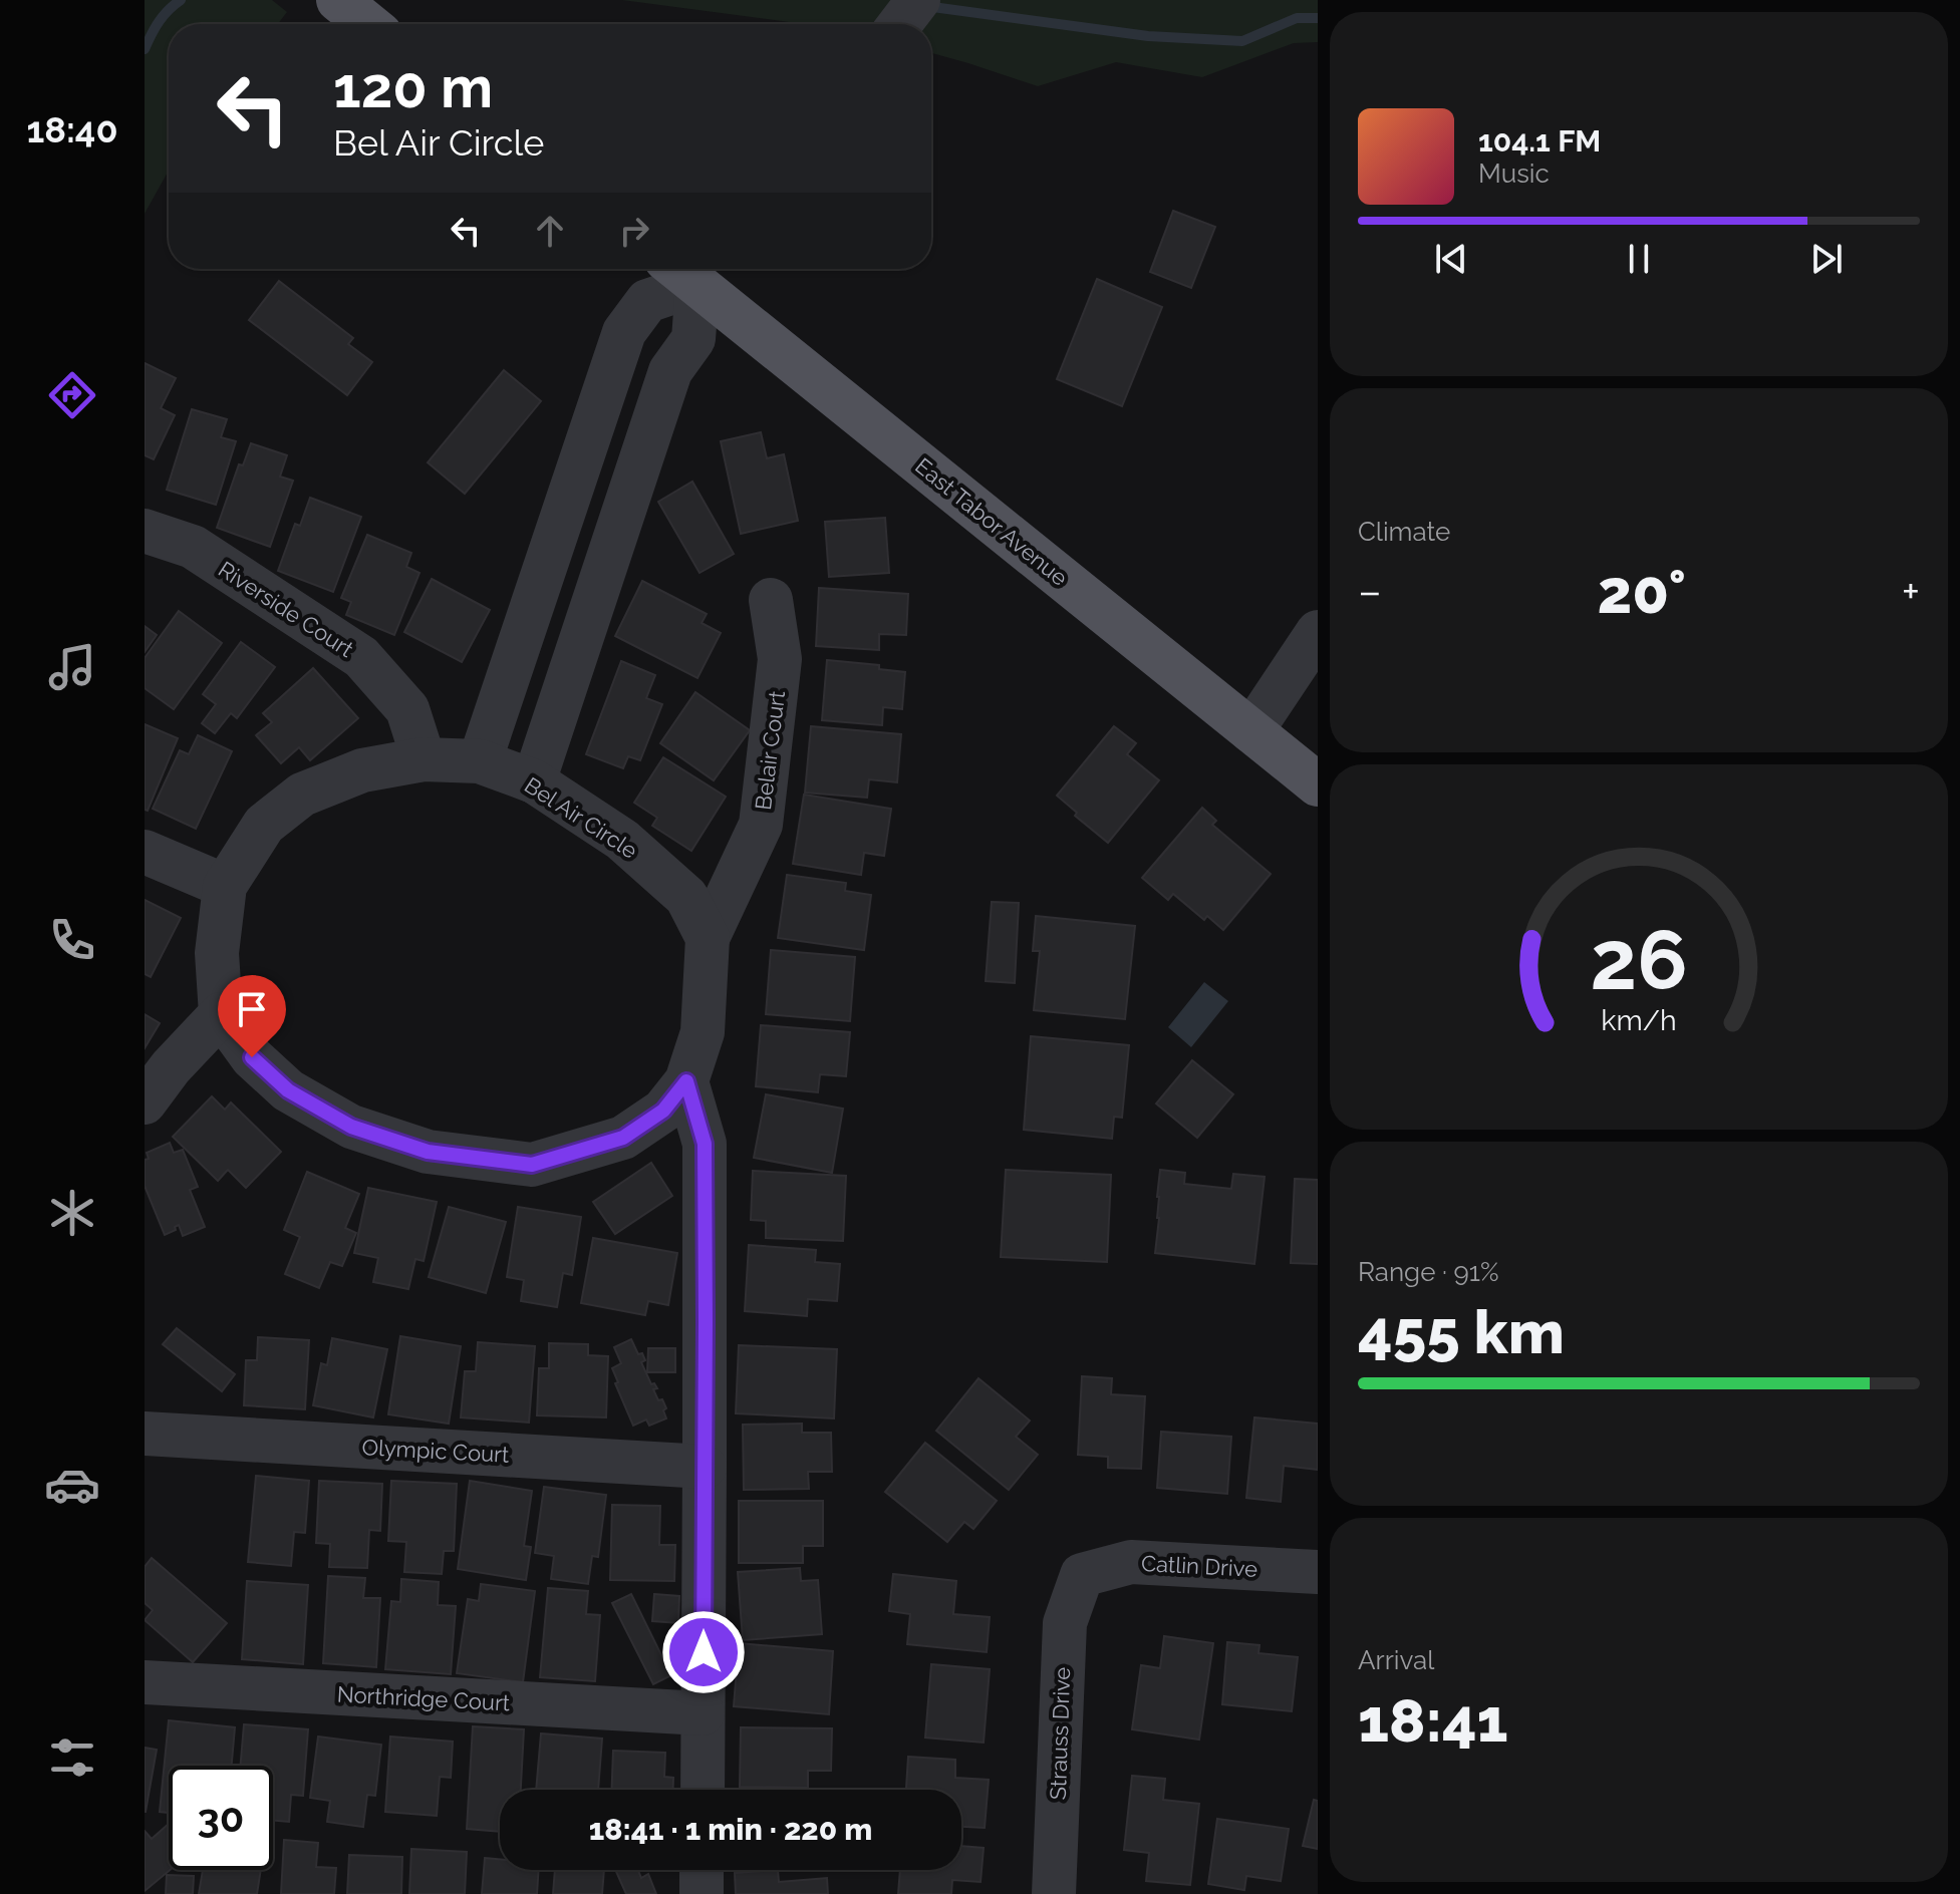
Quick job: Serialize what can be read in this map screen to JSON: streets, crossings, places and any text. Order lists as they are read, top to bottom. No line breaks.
{"streets":{"main road":["East Tabor Avenue"],"street":["Riverside Court","Belair Court","Bel Air Circle","Olympic Court","Catlin Drive","Northridge Court","Strauss Drive"]},"crossings":[["Riverside Court","Bel Air Circle"],["Belair Court","Bel Air Circle"],["Catlin Drive","Strauss Drive"]],"page":{"tabs":"18:40","turn":["120 m","Bel Air Circle"],"song":["104.1 FM","Music"],"tile":["Climate",["Range · 91%","455 km"],["Arrival","18:41"]],"heat":["−","20°","+"],"limit":"30","trip":"18:41 · 1 min · 220 m","gauge":["26","km/h"]}}
